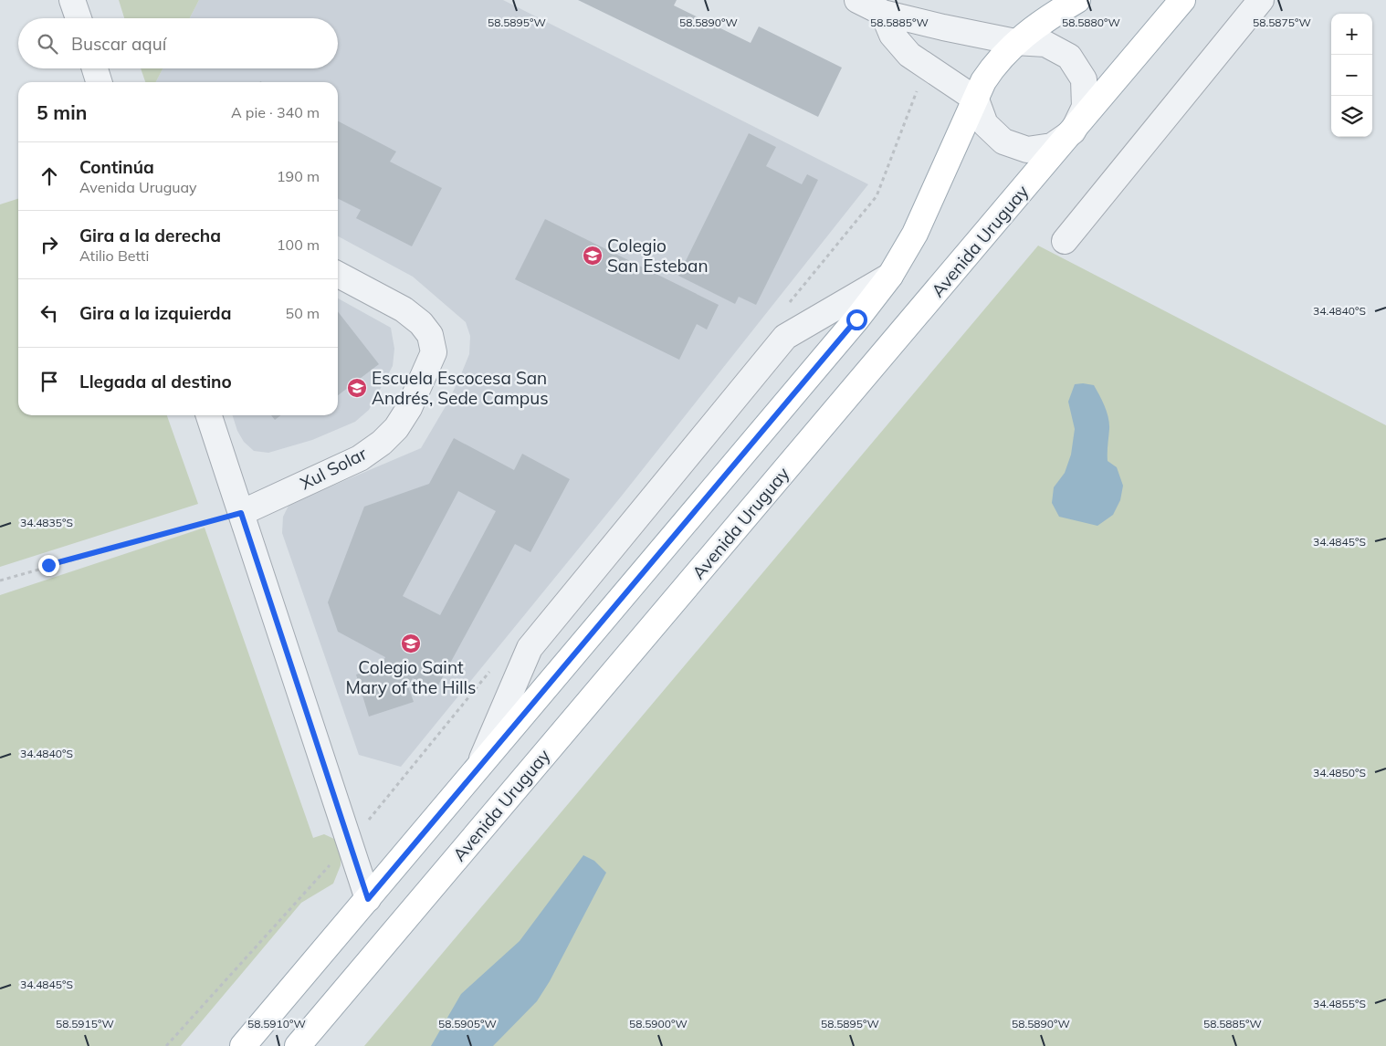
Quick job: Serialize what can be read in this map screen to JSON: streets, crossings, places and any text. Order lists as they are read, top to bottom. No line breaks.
{"streets":{"main road":["Avenida Uruguay"],"street":["Xul Solar"]},"places":{"school or university":["Colegio San Esteban","Escuela Escocesa San Andrés, Sede Campus","Colegio Saint Mary of the Hills"]},"page":{"map_buttons":["+","−"],"search":"Buscar aquí","heading":["5 min","A pie · 340 m"],"list":[["Continúa","Avenida Uruguay","190 m"],["Gira a la derecha","Atilio Betti","100 m"],["Gira a la izquierda","50 m"],"Llegada al destino"]},"coordinates":["58.5895°W","58.5890°W","58.5885°W","58.5880°W","58.5875°W","34.4840°S","34.4835°S","34.4845°S","34.4850°S","34.4855°S","58.5915°W","58.5910°W","58.5905°W","58.5900°W"]}
